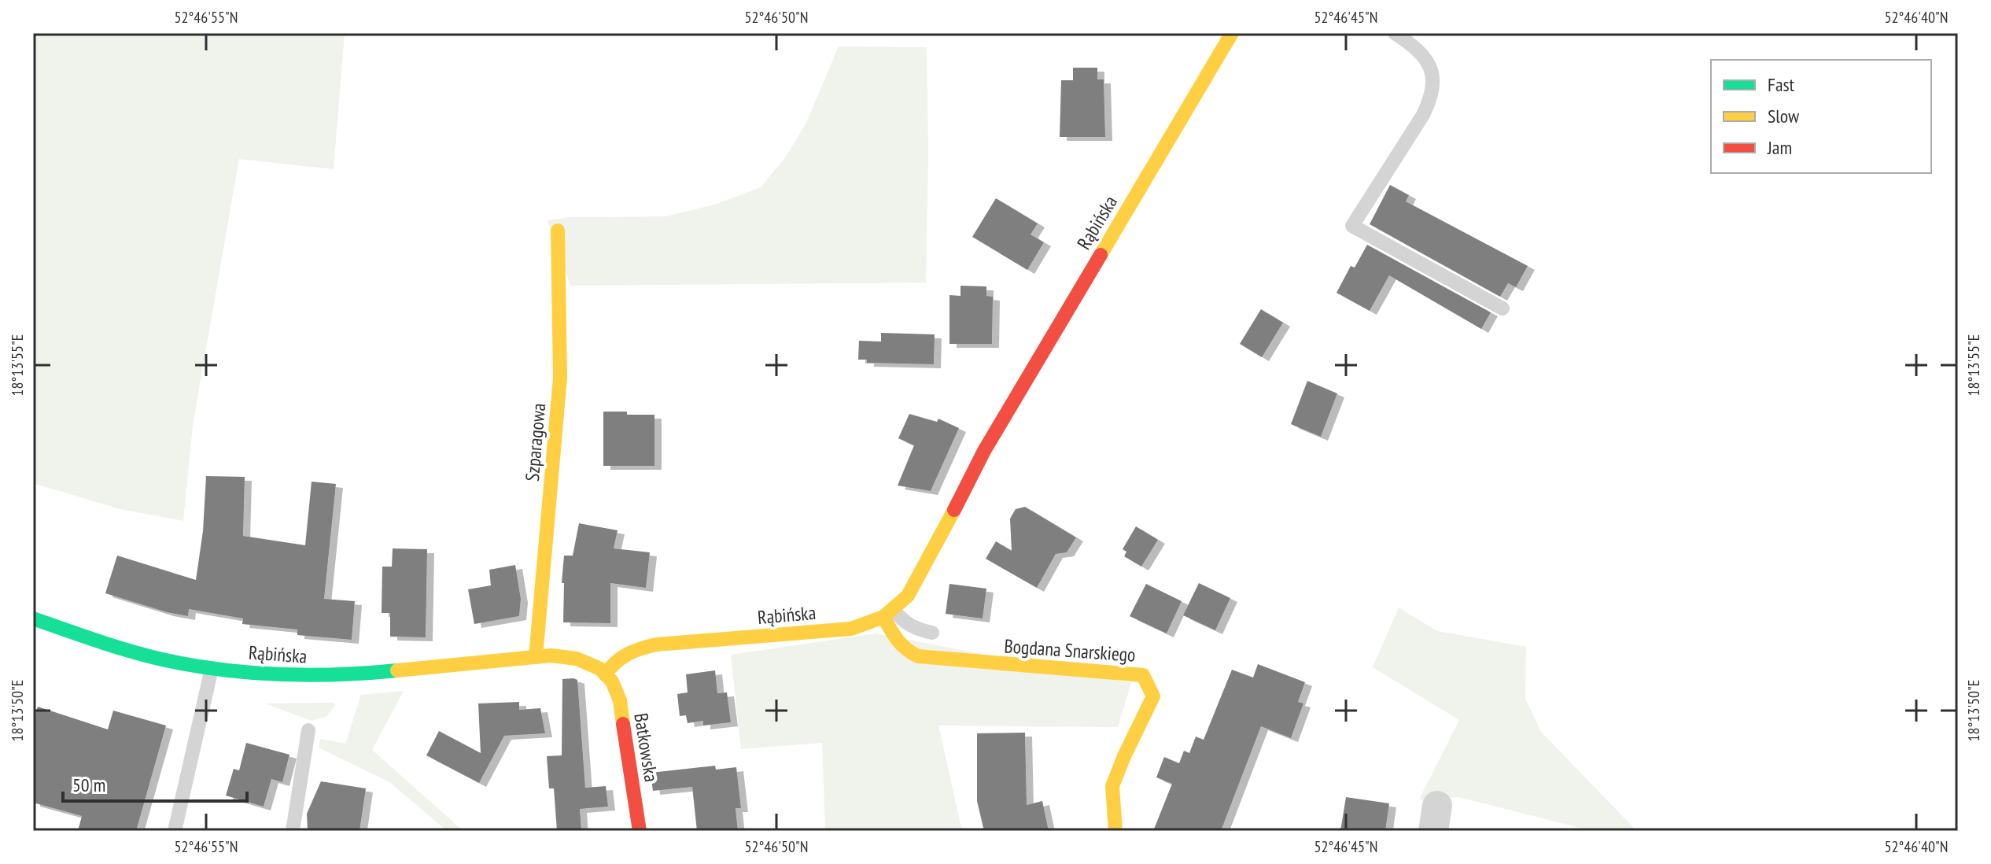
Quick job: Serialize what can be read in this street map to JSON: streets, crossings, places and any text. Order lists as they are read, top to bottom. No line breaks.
{"streets":{"street":["Rąbińska","Szparagowa","Bogdana Snarskiego","Batkowska"]},"crossings":[["Rąbińska","Szparagowa"],["Rąbińska","Bogdana Snarskiego"],["Rąbińska","Batkowska"]],"legend":["Fast","Slow","Jam"],"scale_bar":"50 m","coordinates":["52°46'55\"N","52°46'50\"N","52°46'45\"N","52°46'40\"N","18°13'55\"E","18°13'50\"E"]}
